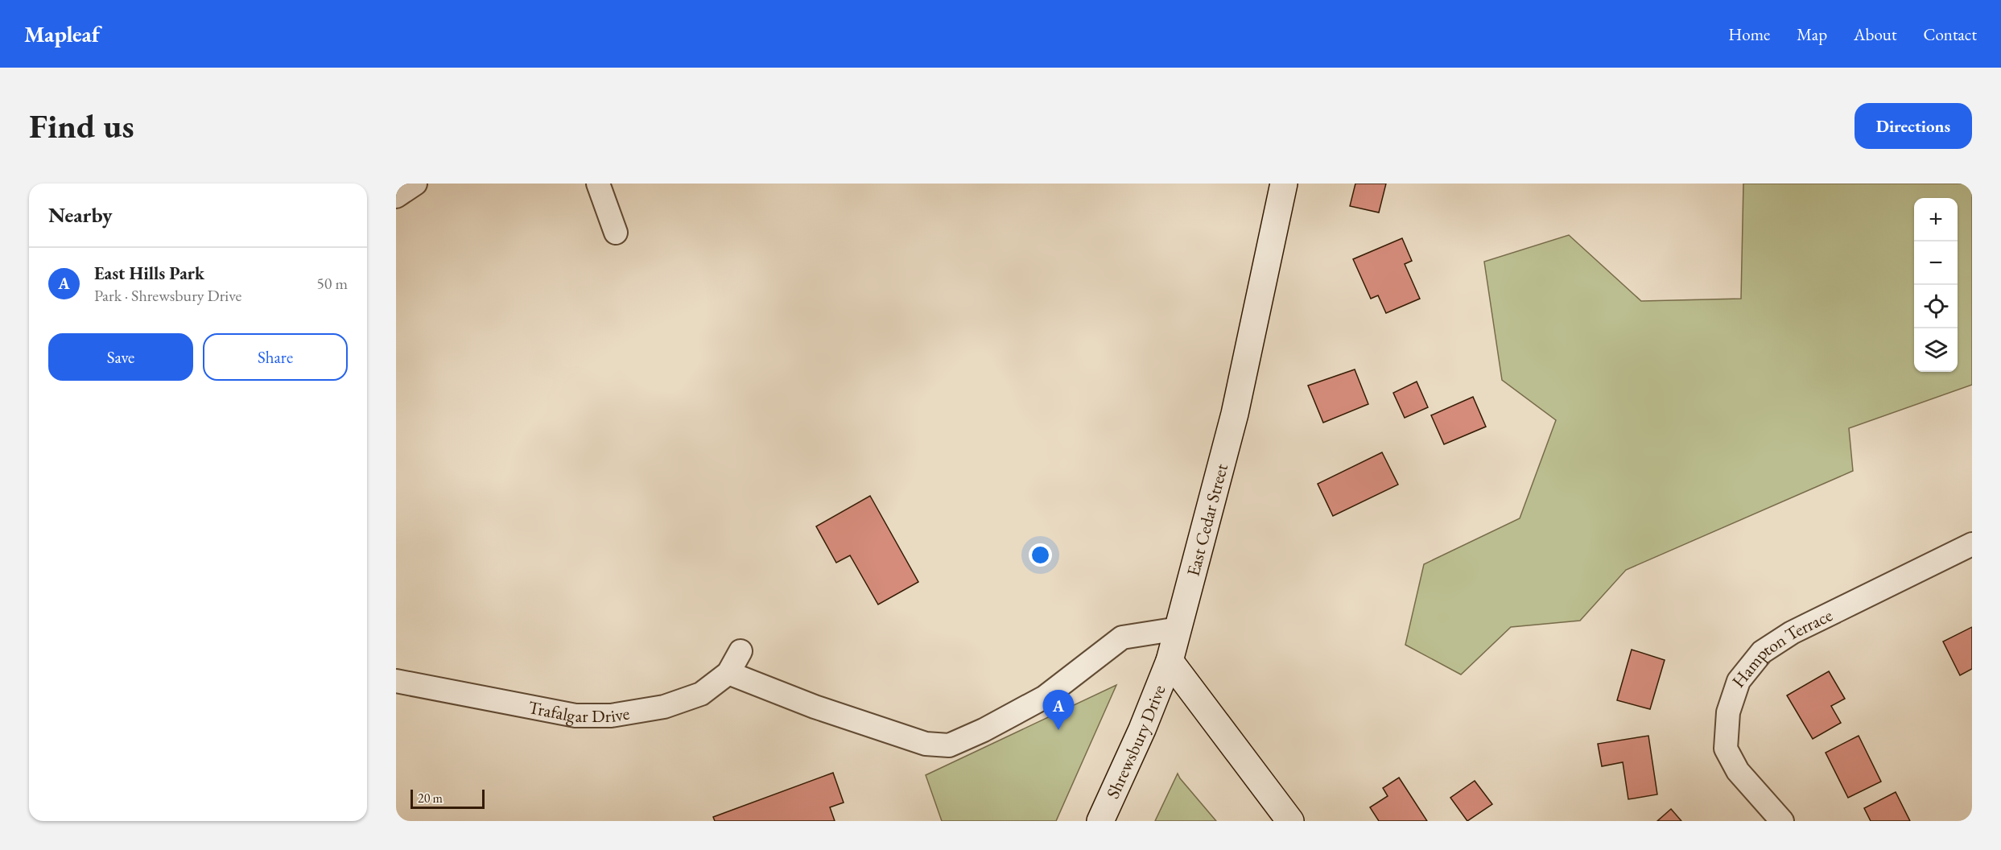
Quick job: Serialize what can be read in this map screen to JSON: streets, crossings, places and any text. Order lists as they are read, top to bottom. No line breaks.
{"streets":{"main road":["East Cedar Street","Shrewsbury Drive"],"street":["Hampton Terrace","Trafalgar Drive"]},"crossings":[["East Cedar Street","Shrewsbury Drive"]],"scale_bar":"20 m","page":{"header":"Mapleaf","nav":["Home","Map","About","Contact"],"buttons":["Directions",["Save","Share"]],"title":"Find us","heading":"Nearby","map_buttons":["+","−"],"list":[{"mark":"A","name":"East Hills Park","note":"Park · Shrewsbury Drive","value":"50 m"}],"pins":"A","scale":"20 m"}}
